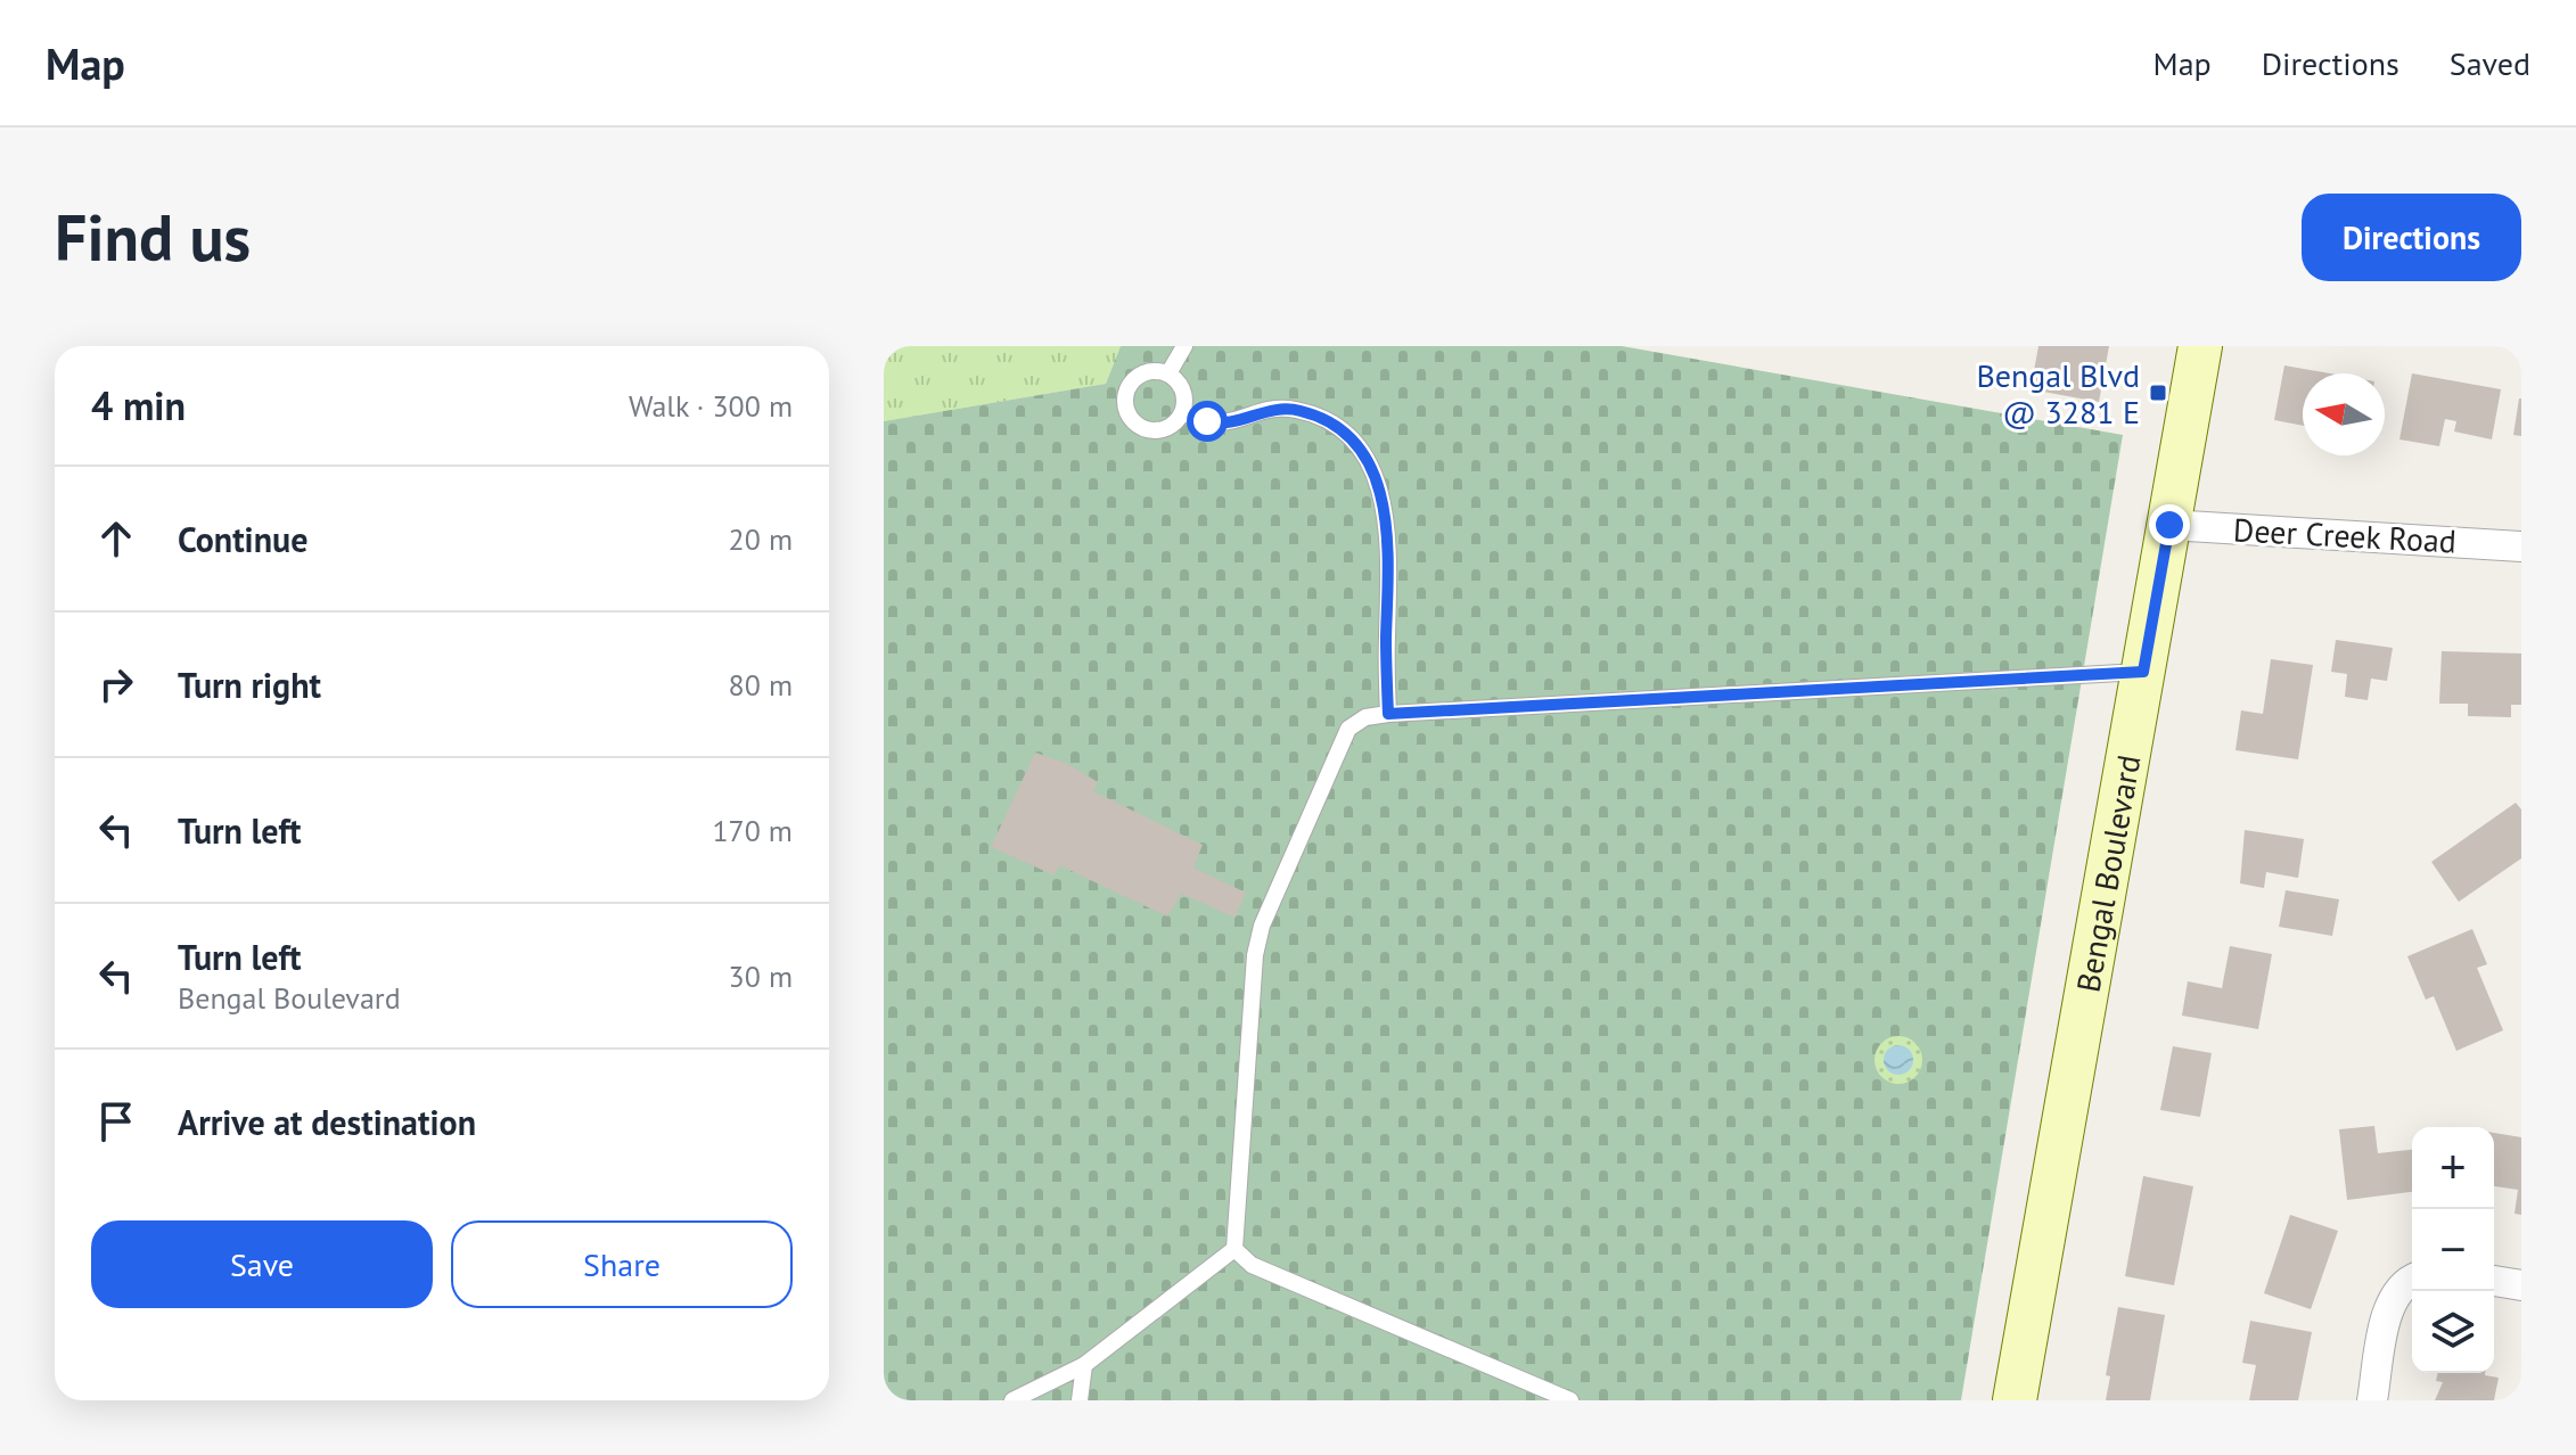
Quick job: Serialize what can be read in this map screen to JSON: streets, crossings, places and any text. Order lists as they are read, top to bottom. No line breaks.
{"streets":{"main road":["Bengal Boulevard"],"street":["Deer Creek Road"]},"crossings":[["Deer Creek Road","Bengal Boulevard"]],"places":{"transit":["Bengal Blvd @ 3281 E"]},"north":"left","page":{"header":"Map","nav":["Map","Directions","Saved"],"buttons":["Directions",["Save","Share"]],"title":"Find us","heading":["4 min","Walk · 300 m"],"list":[["Continue","20 m"],["Turn right","80 m"],["Turn left","170 m"],["Turn left","Bengal Boulevard","30 m"],"Arrive at destination"],"map_buttons":["+","−"]}}
